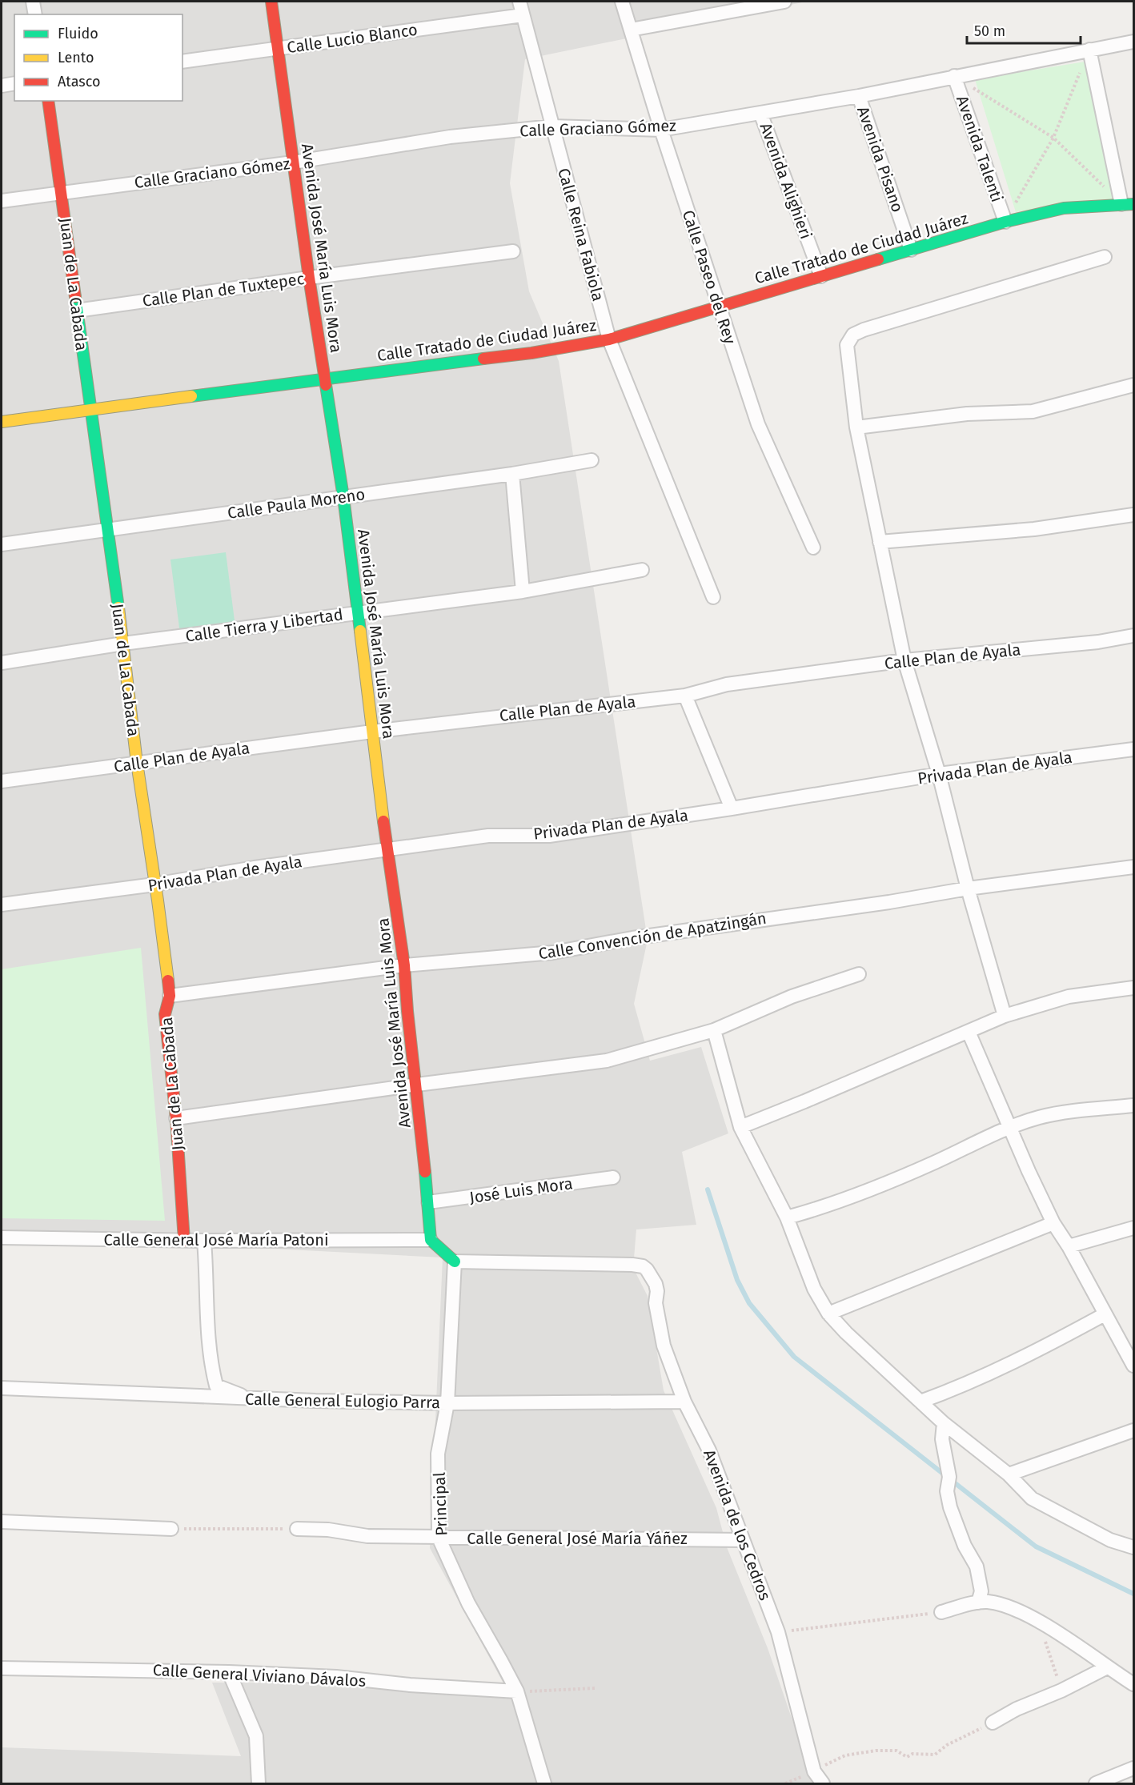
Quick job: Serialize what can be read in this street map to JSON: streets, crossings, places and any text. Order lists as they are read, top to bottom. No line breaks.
{"streets":{"street":["Calle Lucio Blanco","Calle Graciano Gómez","Avenida Talenti","Avenida Pisano","Avenida Alighieri","Calle Reina Fabiola","Avenida José María Luis Mora","Calle Tratado de Ciudad Juárez","Calle Paseo del Rey","Juan de La Cabada","Calle Plan de Tuxtepec","Calle Paula Moreno","Calle Tierra y Libertad","Calle Plan de Ayala","Privada Plan de Ayala","Calle Convención de Apatzingán","José Luis Mora","Calle General José María Patoni","Calle General Eulogio Parra","Principal","Avenida de los Cedros","Calle General José María Yáñez","Calle General Viviano Dávalos"]},"crossings":[["Calle Lucio Blanco","Calle Reina Fabiola"],["Calle Lucio Blanco","Avenida José María Luis Mora"],["Calle Graciano Gómez","Avenida Talenti"],["Calle Graciano Gómez","Avenida Pisano"],["Calle Graciano Gómez","Avenida Alighieri"],["Calle Graciano Gómez","Calle Reina Fabiola"],["Calle Graciano Gómez","Avenida José María Luis Mora"],["Calle Graciano Gómez","Calle Paseo del Rey"],["Calle Graciano Gómez","Juan de La Cabada"],["Avenida Talenti","Calle Tratado de Ciudad Juárez"],["Avenida Pisano","Calle Tratado de Ciudad Juárez"],["Avenida Alighieri","Calle Tratado de Ciudad Juárez"],["Calle Reina Fabiola","Calle Tratado de Ciudad Juárez"],["Avenida José María Luis Mora","Calle Tratado de Ciudad Juárez"],["Avenida José María Luis Mora","Calle Plan de Tuxtepec"],["Avenida José María Luis Mora","Calle Paula Moreno"],["Avenida José María Luis Mora","Calle Tierra y Libertad"],["Avenida José María Luis Mora","Calle Plan de Ayala"],["Avenida José María Luis Mora","Privada Plan de Ayala"],["Avenida José María Luis Mora","Calle Convención de Apatzingán"],["Avenida José María Luis Mora","José Luis Mora"],["Avenida José María Luis Mora","Calle General José María Patoni"],["Calle Tratado de Ciudad Juárez","Calle Paseo del Rey"],["Calle Tratado de Ciudad Juárez","Juan de La Cabada"],["Juan de La Cabada","Calle Plan de Tuxtepec"],["Juan de La Cabada","Calle Paula Moreno"],["Juan de La Cabada","Calle Tierra y Libertad"],["Juan de La Cabada","Calle Plan de Ayala"],["Juan de La Cabada","Privada Plan de Ayala"],["Juan de La Cabada","Calle Convención de Apatzingán"],["Juan de La Cabada","Calle General José María Patoni"],["Calle General Eulogio Parra","Principal"],["Calle General Eulogio Parra","Avenida de los Cedros"],["Principal","Avenida de los Cedros"],["Principal","Calle General José María Yáñez"],["Principal","Calle General Viviano Dávalos"],["Avenida de los Cedros","Calle General José María Yáñez"]],"legend":["Fluido","Lento","Atasco"],"scale_bar":"50 m"}
